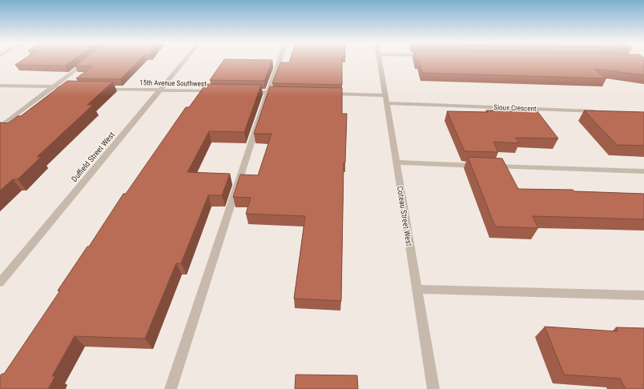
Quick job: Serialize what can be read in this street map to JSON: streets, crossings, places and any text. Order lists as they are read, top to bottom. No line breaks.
{"streets":{"street":["15th Avenue Southwest","Sioux Crescent","Duffield Street West","Coteau Street West"]},"crossings":[["15th Avenue Southwest","Duffield Street West"],["Sioux Crescent","Coteau Street West"]]}
